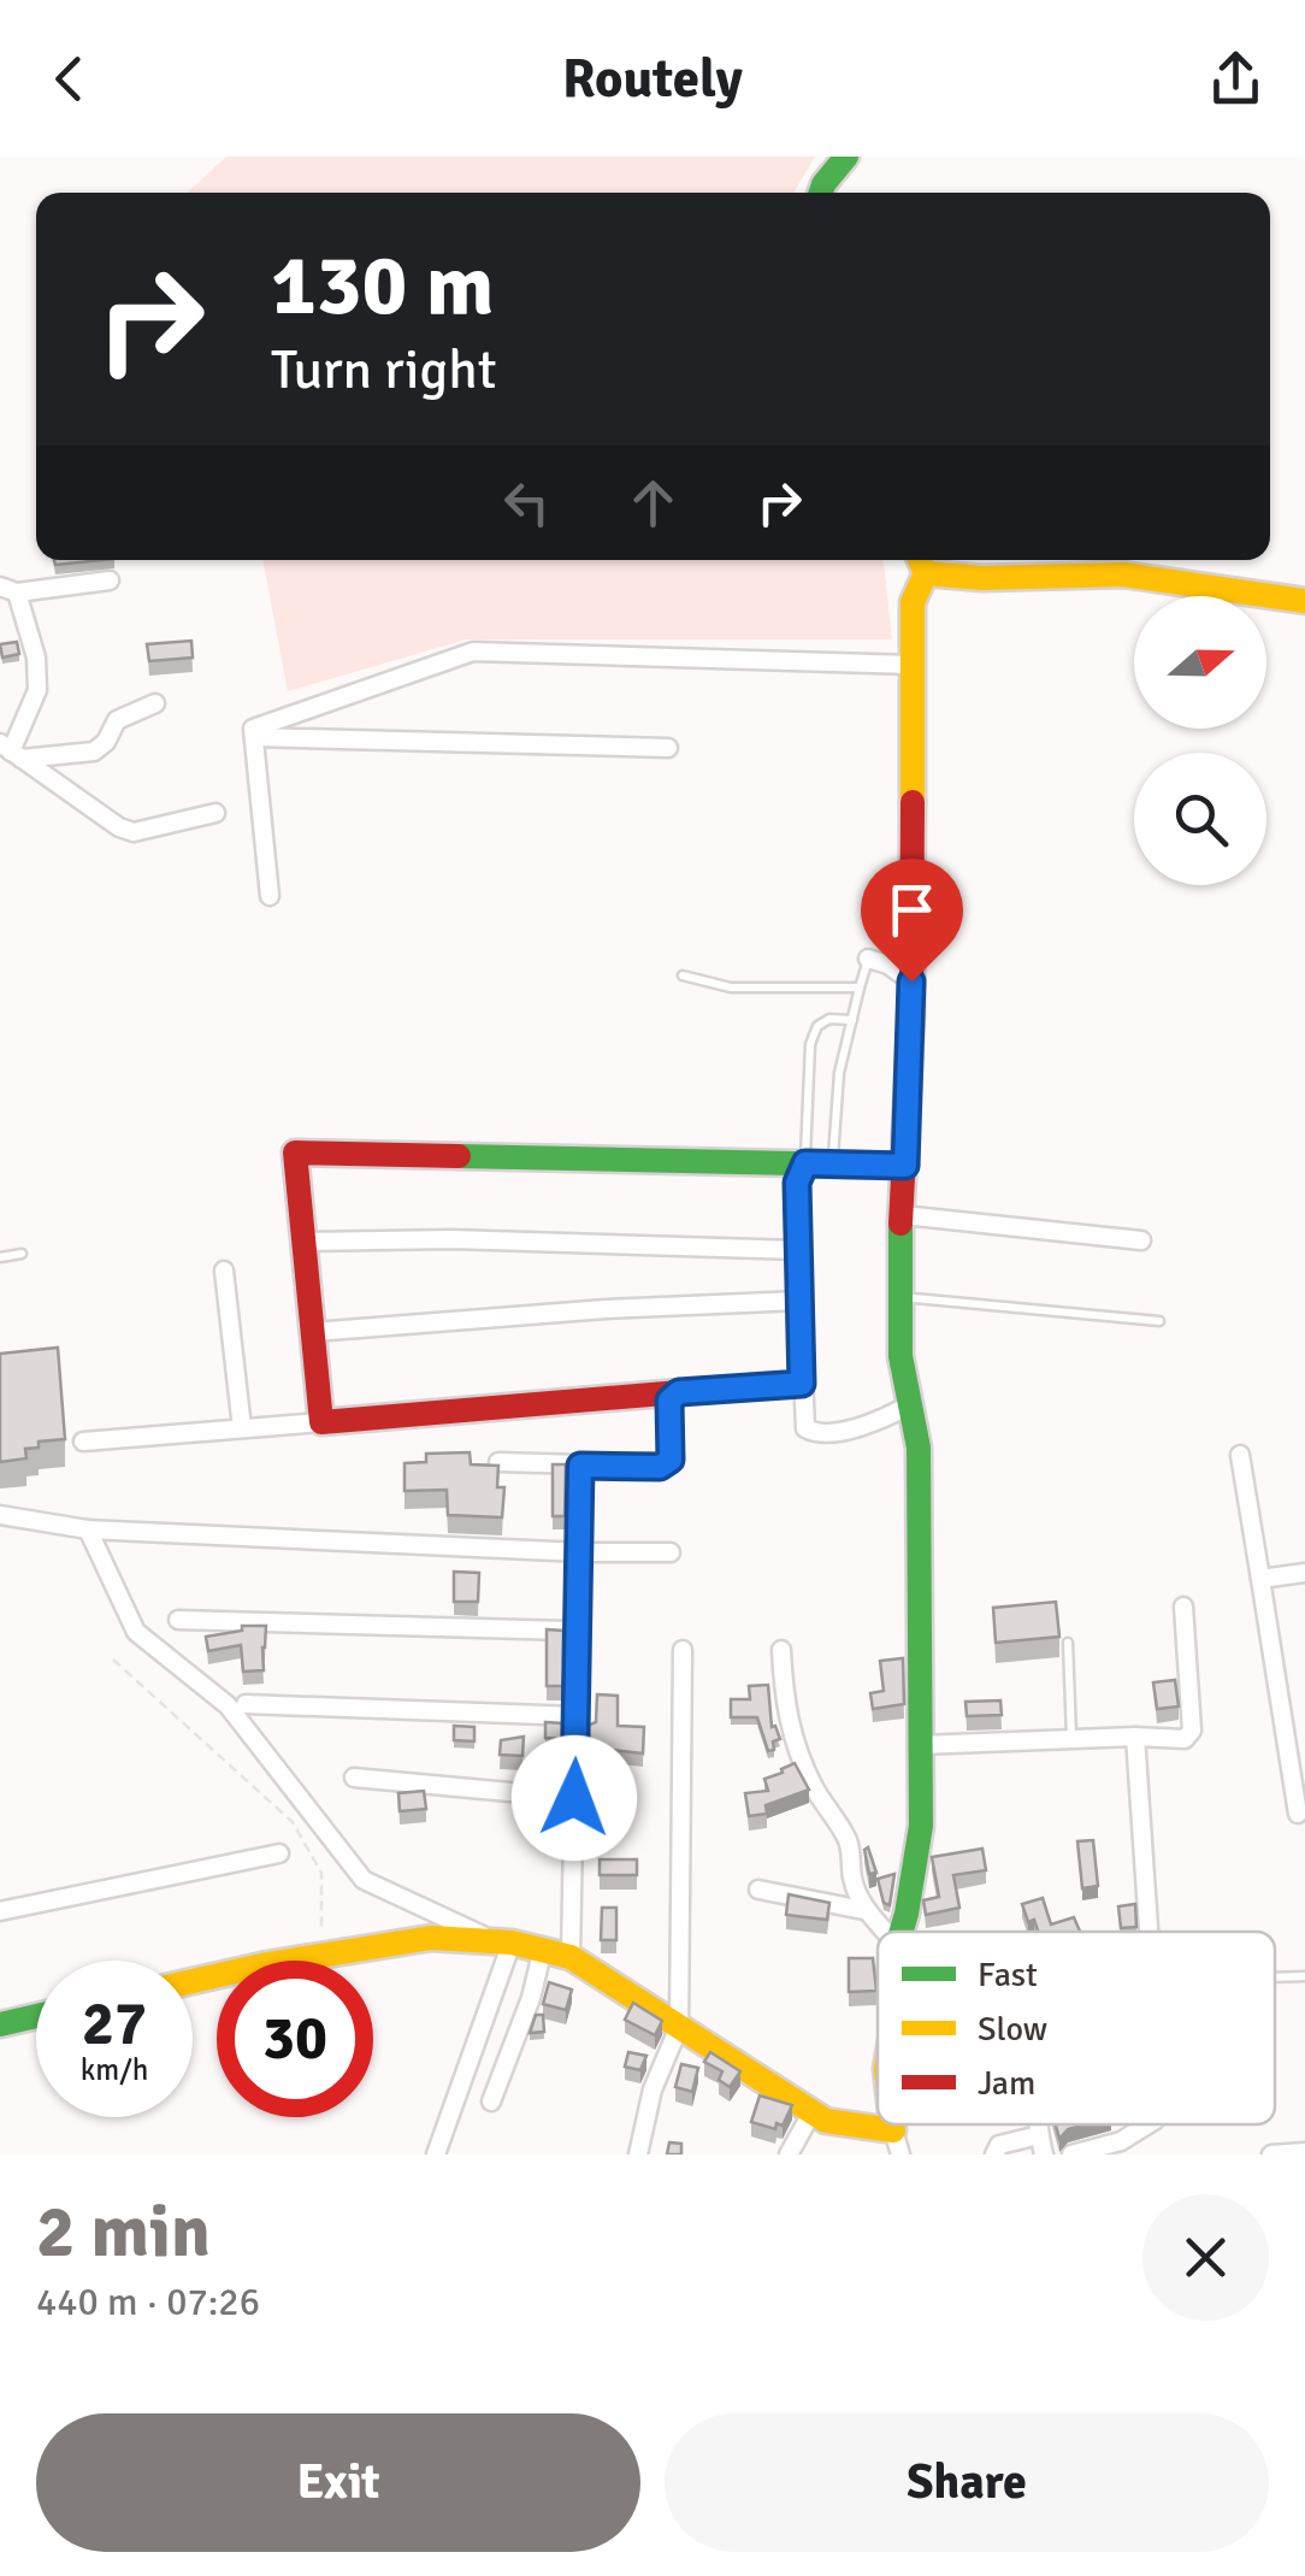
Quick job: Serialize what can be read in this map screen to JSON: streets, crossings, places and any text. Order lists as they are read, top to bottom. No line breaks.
{"legend":["Fast","Slow","Jam"],"north":"right","page":{"header":"Routely","turn":["130 m","Turn right"],"speed":"27 km/h","limit":"30","heading":["2 min","440 m · 07:26"],"buttons":["Exit","Share"]}}
